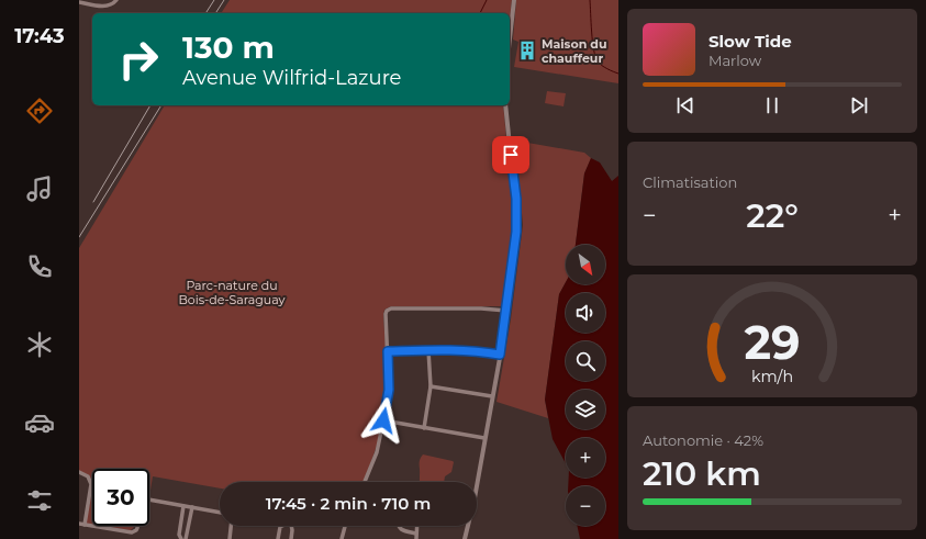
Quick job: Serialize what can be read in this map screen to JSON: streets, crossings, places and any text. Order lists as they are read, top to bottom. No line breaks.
{"parks":["Parc-nature du Bois-de-Saraguay"],"places":{"building":["Maison du chauffeur"]},"north":"bottom right","page":{"tabs":"17:43","turn":["130 m","Avenue Wilfrid-Lazure"],"song":["Slow Tide","Marlow"],"tile":["Climatisation",["Autonomie · 42%","210 km"]],"heat":["−","22°","+"],"map_buttons":["+","−"],"limit":"30","trip":"17:45 · 2 min · 710 m","gauge":["29","km/h"]}}
